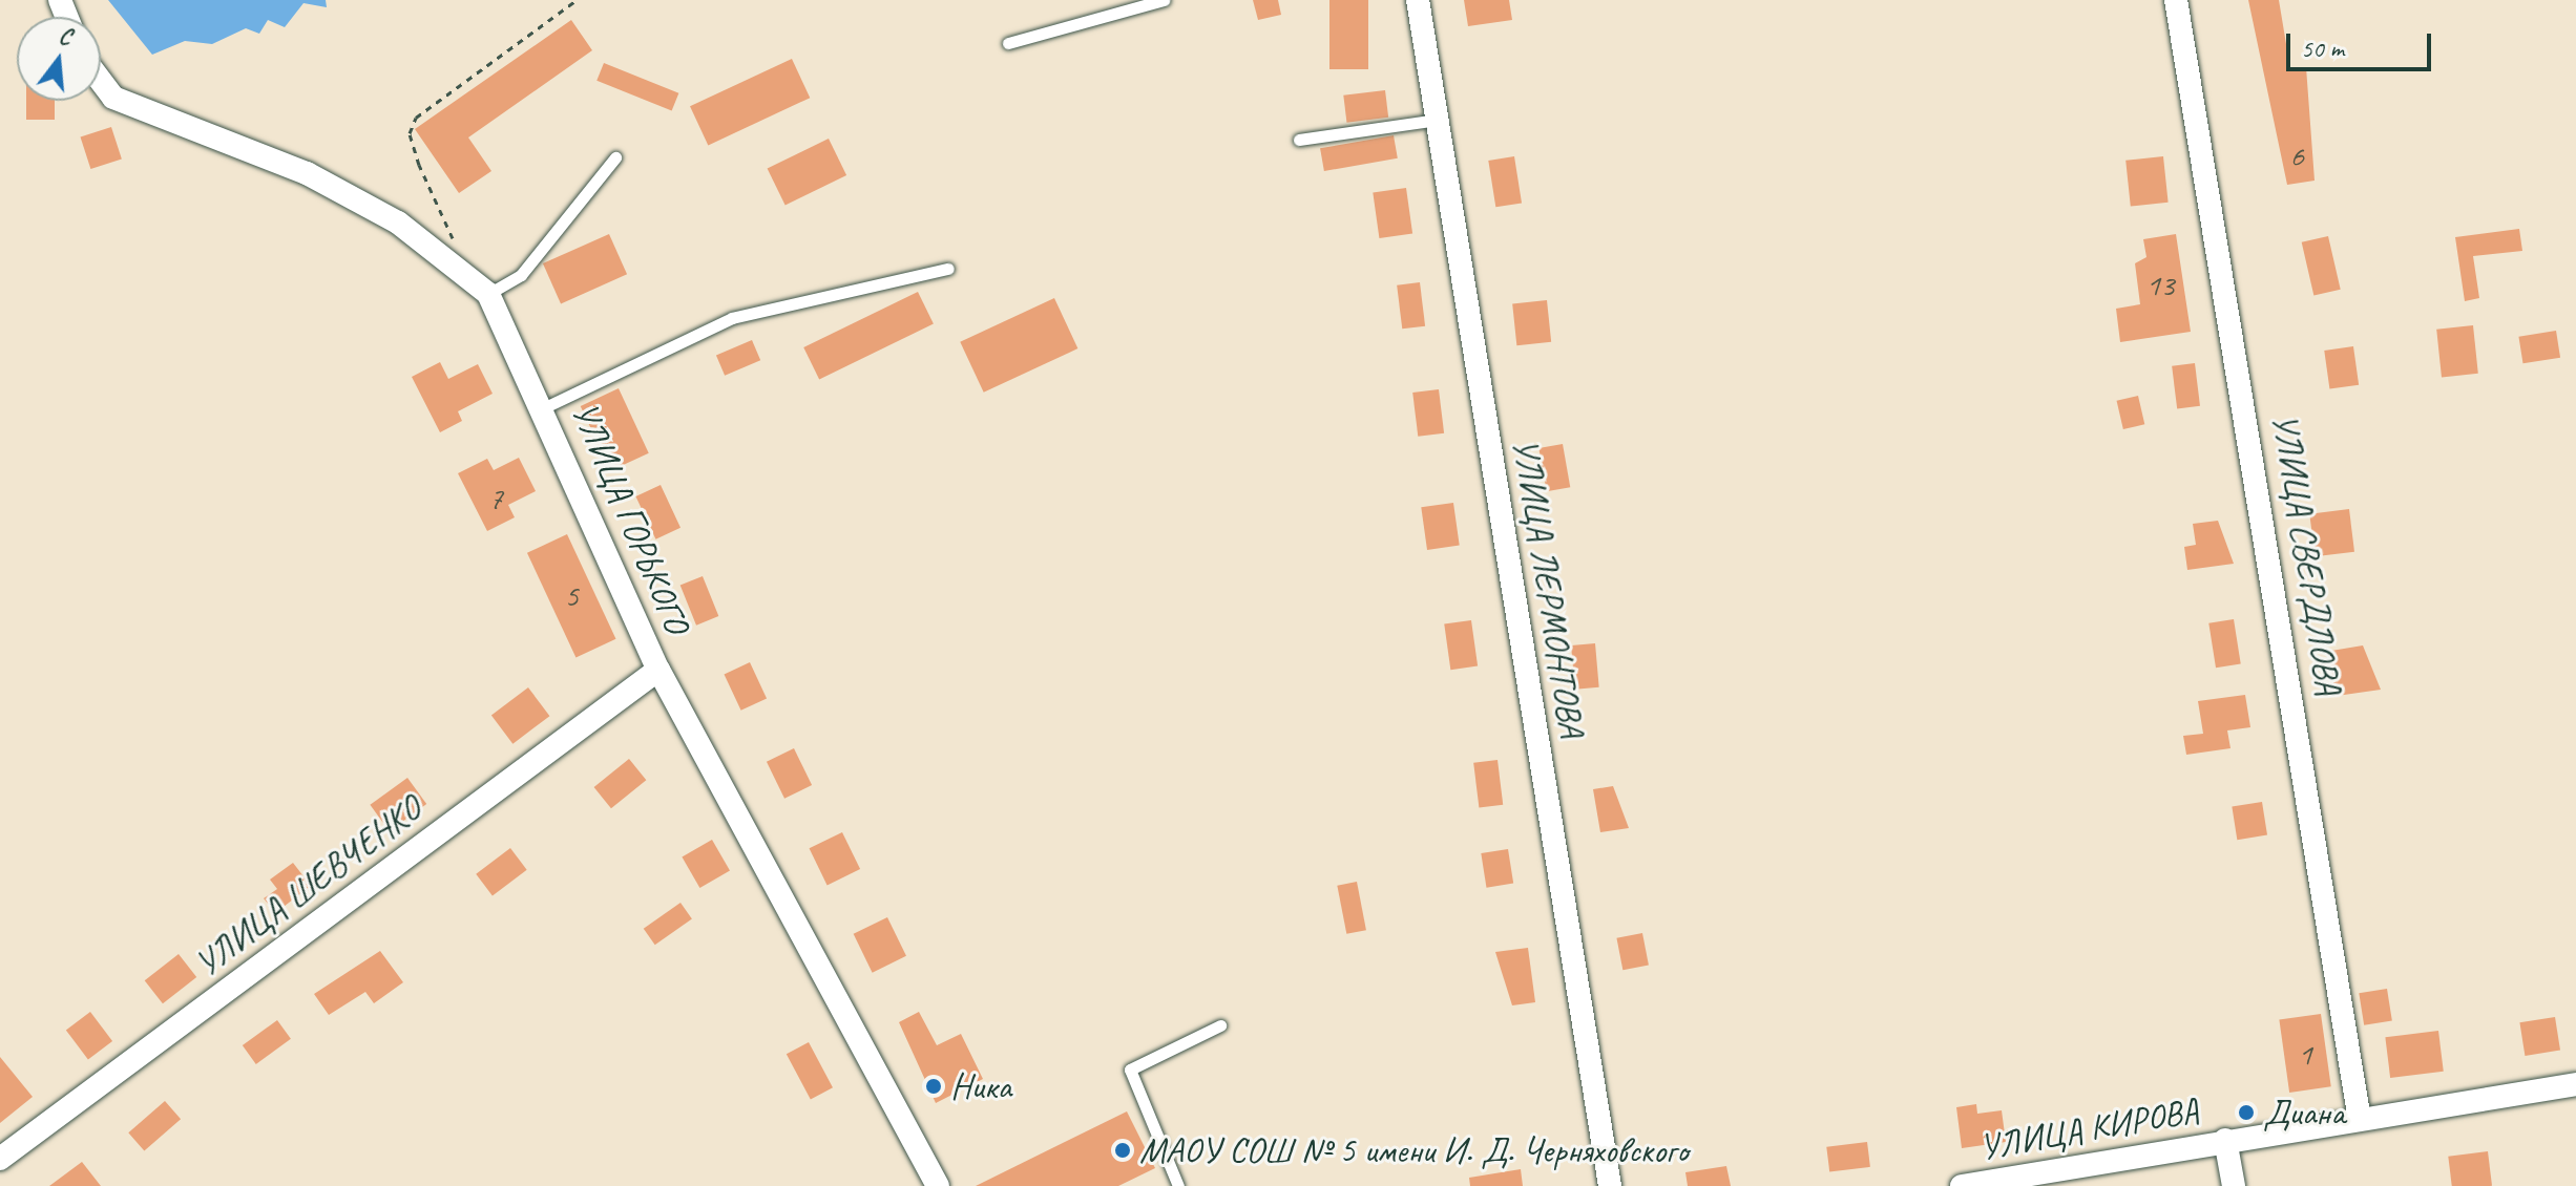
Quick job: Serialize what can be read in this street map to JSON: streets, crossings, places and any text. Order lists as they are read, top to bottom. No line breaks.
{"streets":{"street":["УЛИЦА ГОРЬКОГО","УЛИЦА СВЕРДЛОВА","УЛИЦА ЛЕРМОНТОВА","УЛИЦА ШЕВЧЕНКО","УЛИЦА КИРОВА"]},"crossings":[["УЛИЦА ГОРЬКОГО","УЛИЦА ШЕВЧЕНКО"],["УЛИЦА СВЕРДЛОВА","УЛИЦА КИРОВА"]],"places":["Ника","Диана","МАОУ СОШ № 5 имени И. Д. Черняховского"],"house_numbers":["6","13","7","5","1"],"scale_bar":"50 m","north":"top"}
